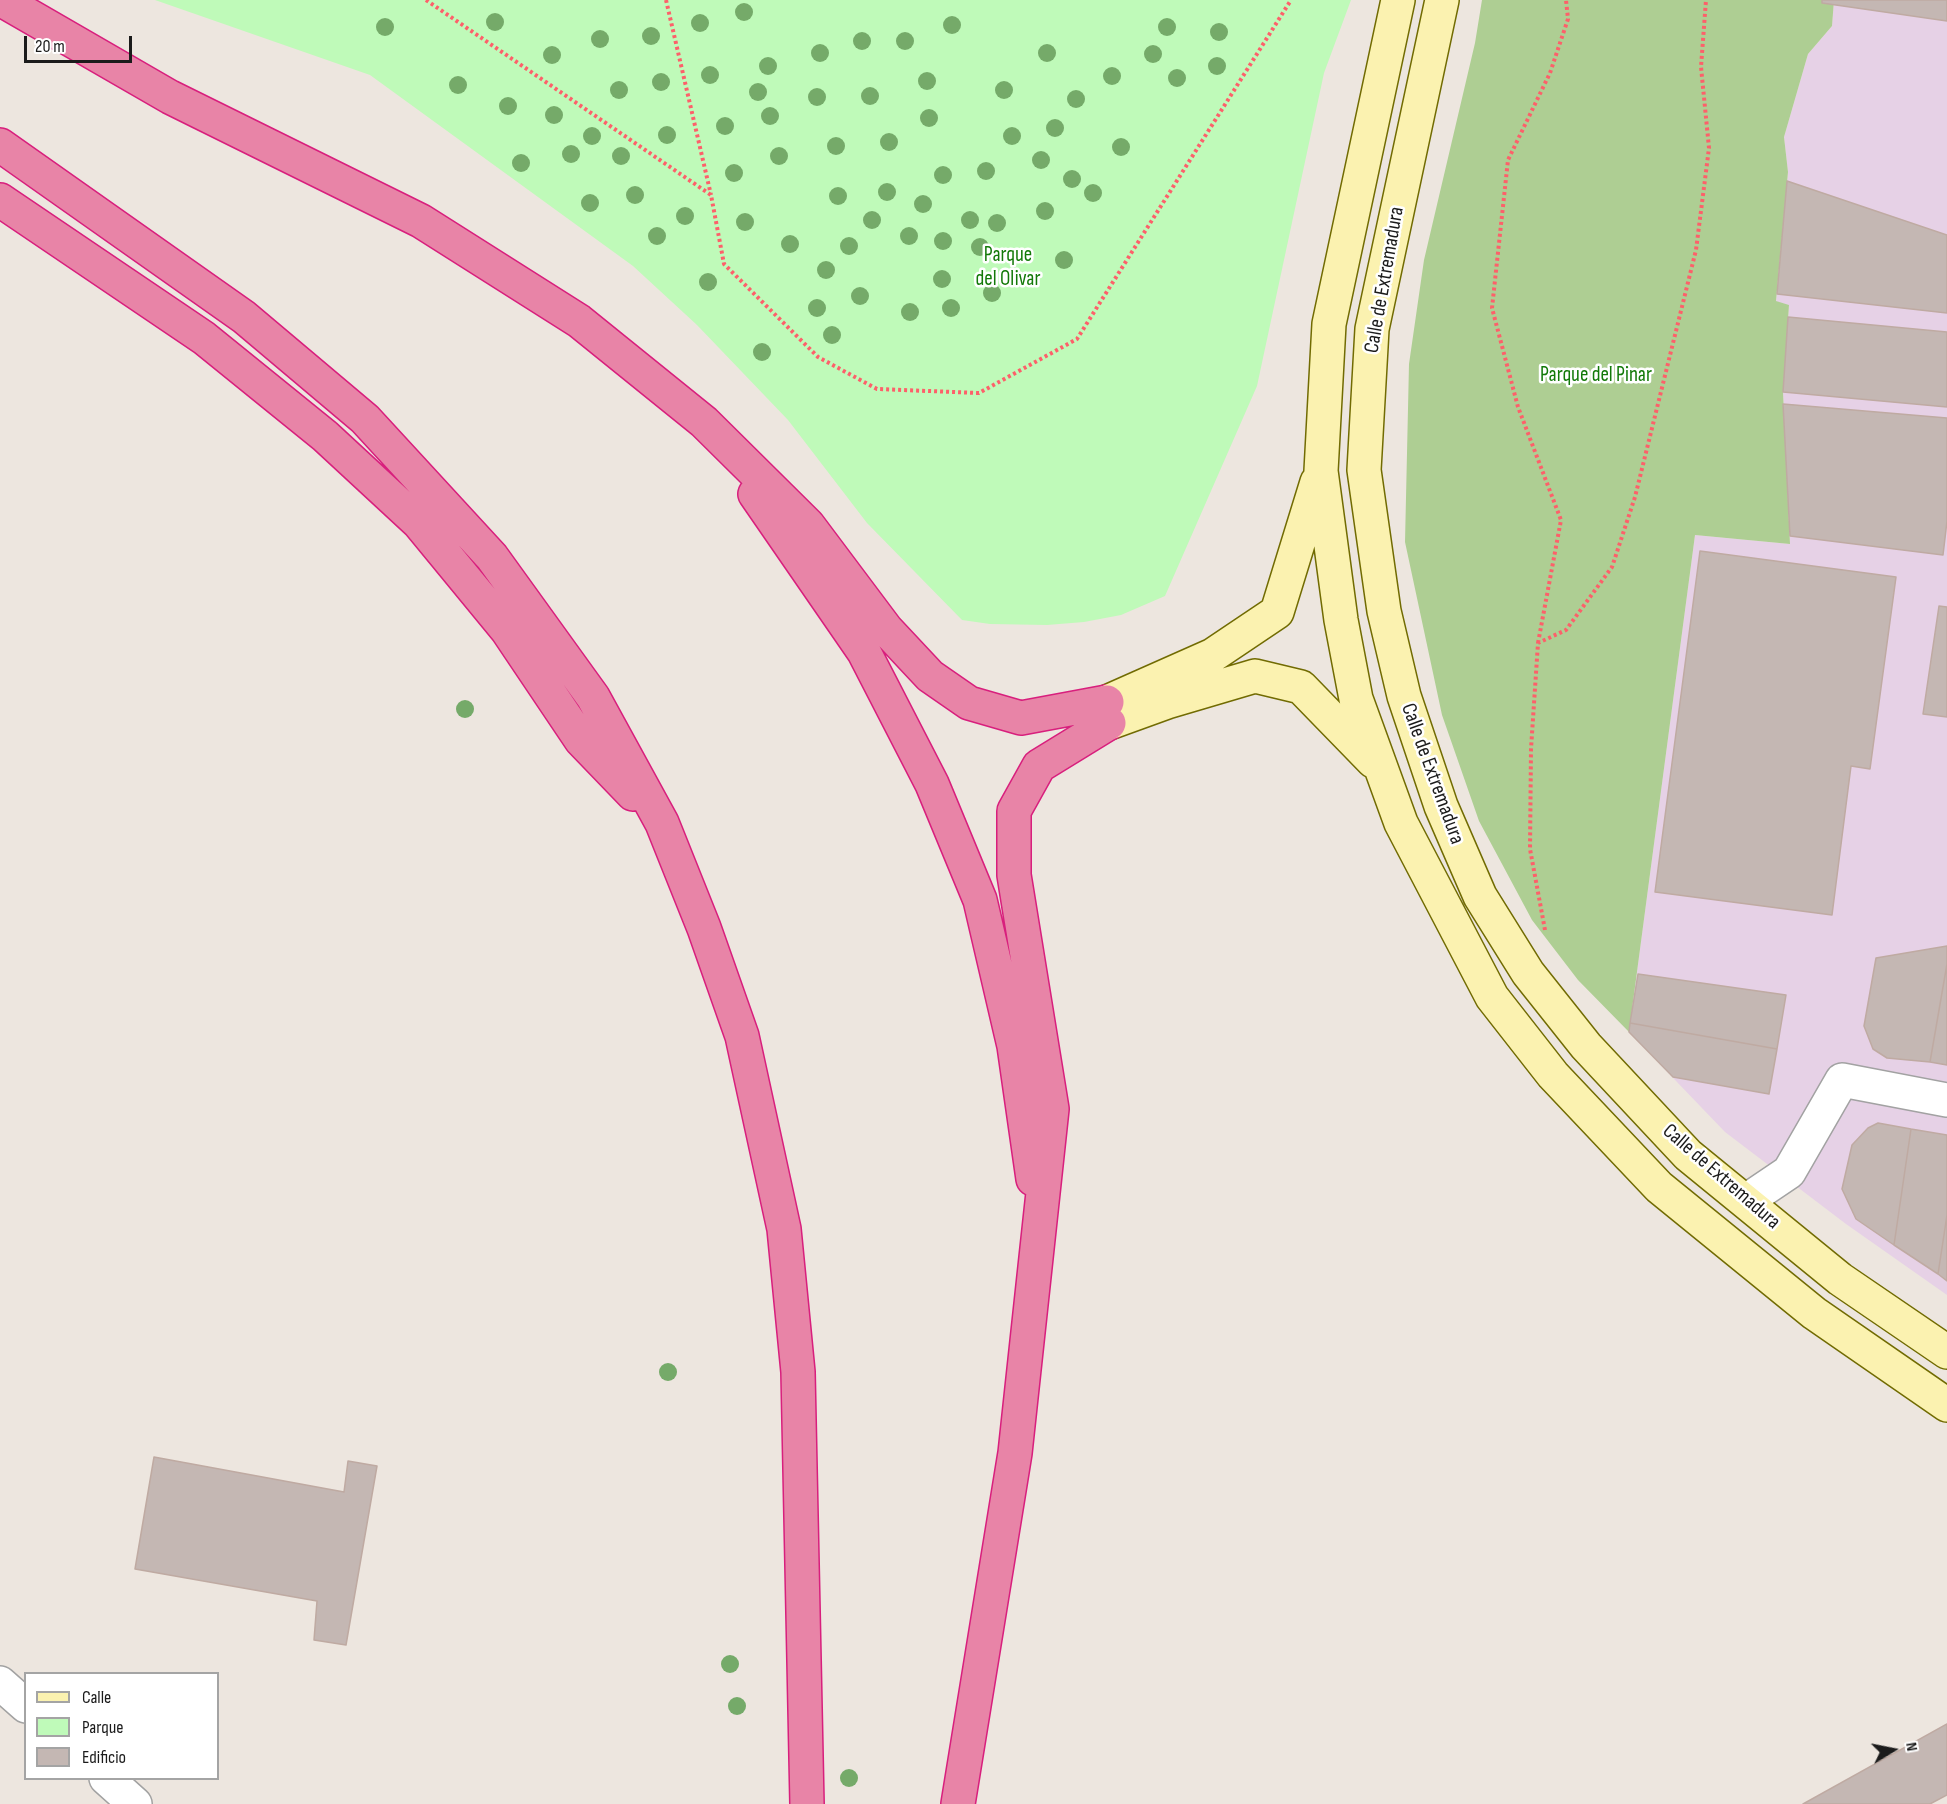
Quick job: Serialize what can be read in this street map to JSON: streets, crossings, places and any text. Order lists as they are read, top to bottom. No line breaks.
{"streets":{"main road":["Calle de Extremadura"]},"parks":["Parque del Olivar","Parque del Pinar"],"legend":["Calle","Parque","Edificio"],"scale_bar":"20 m","north":"right"}
